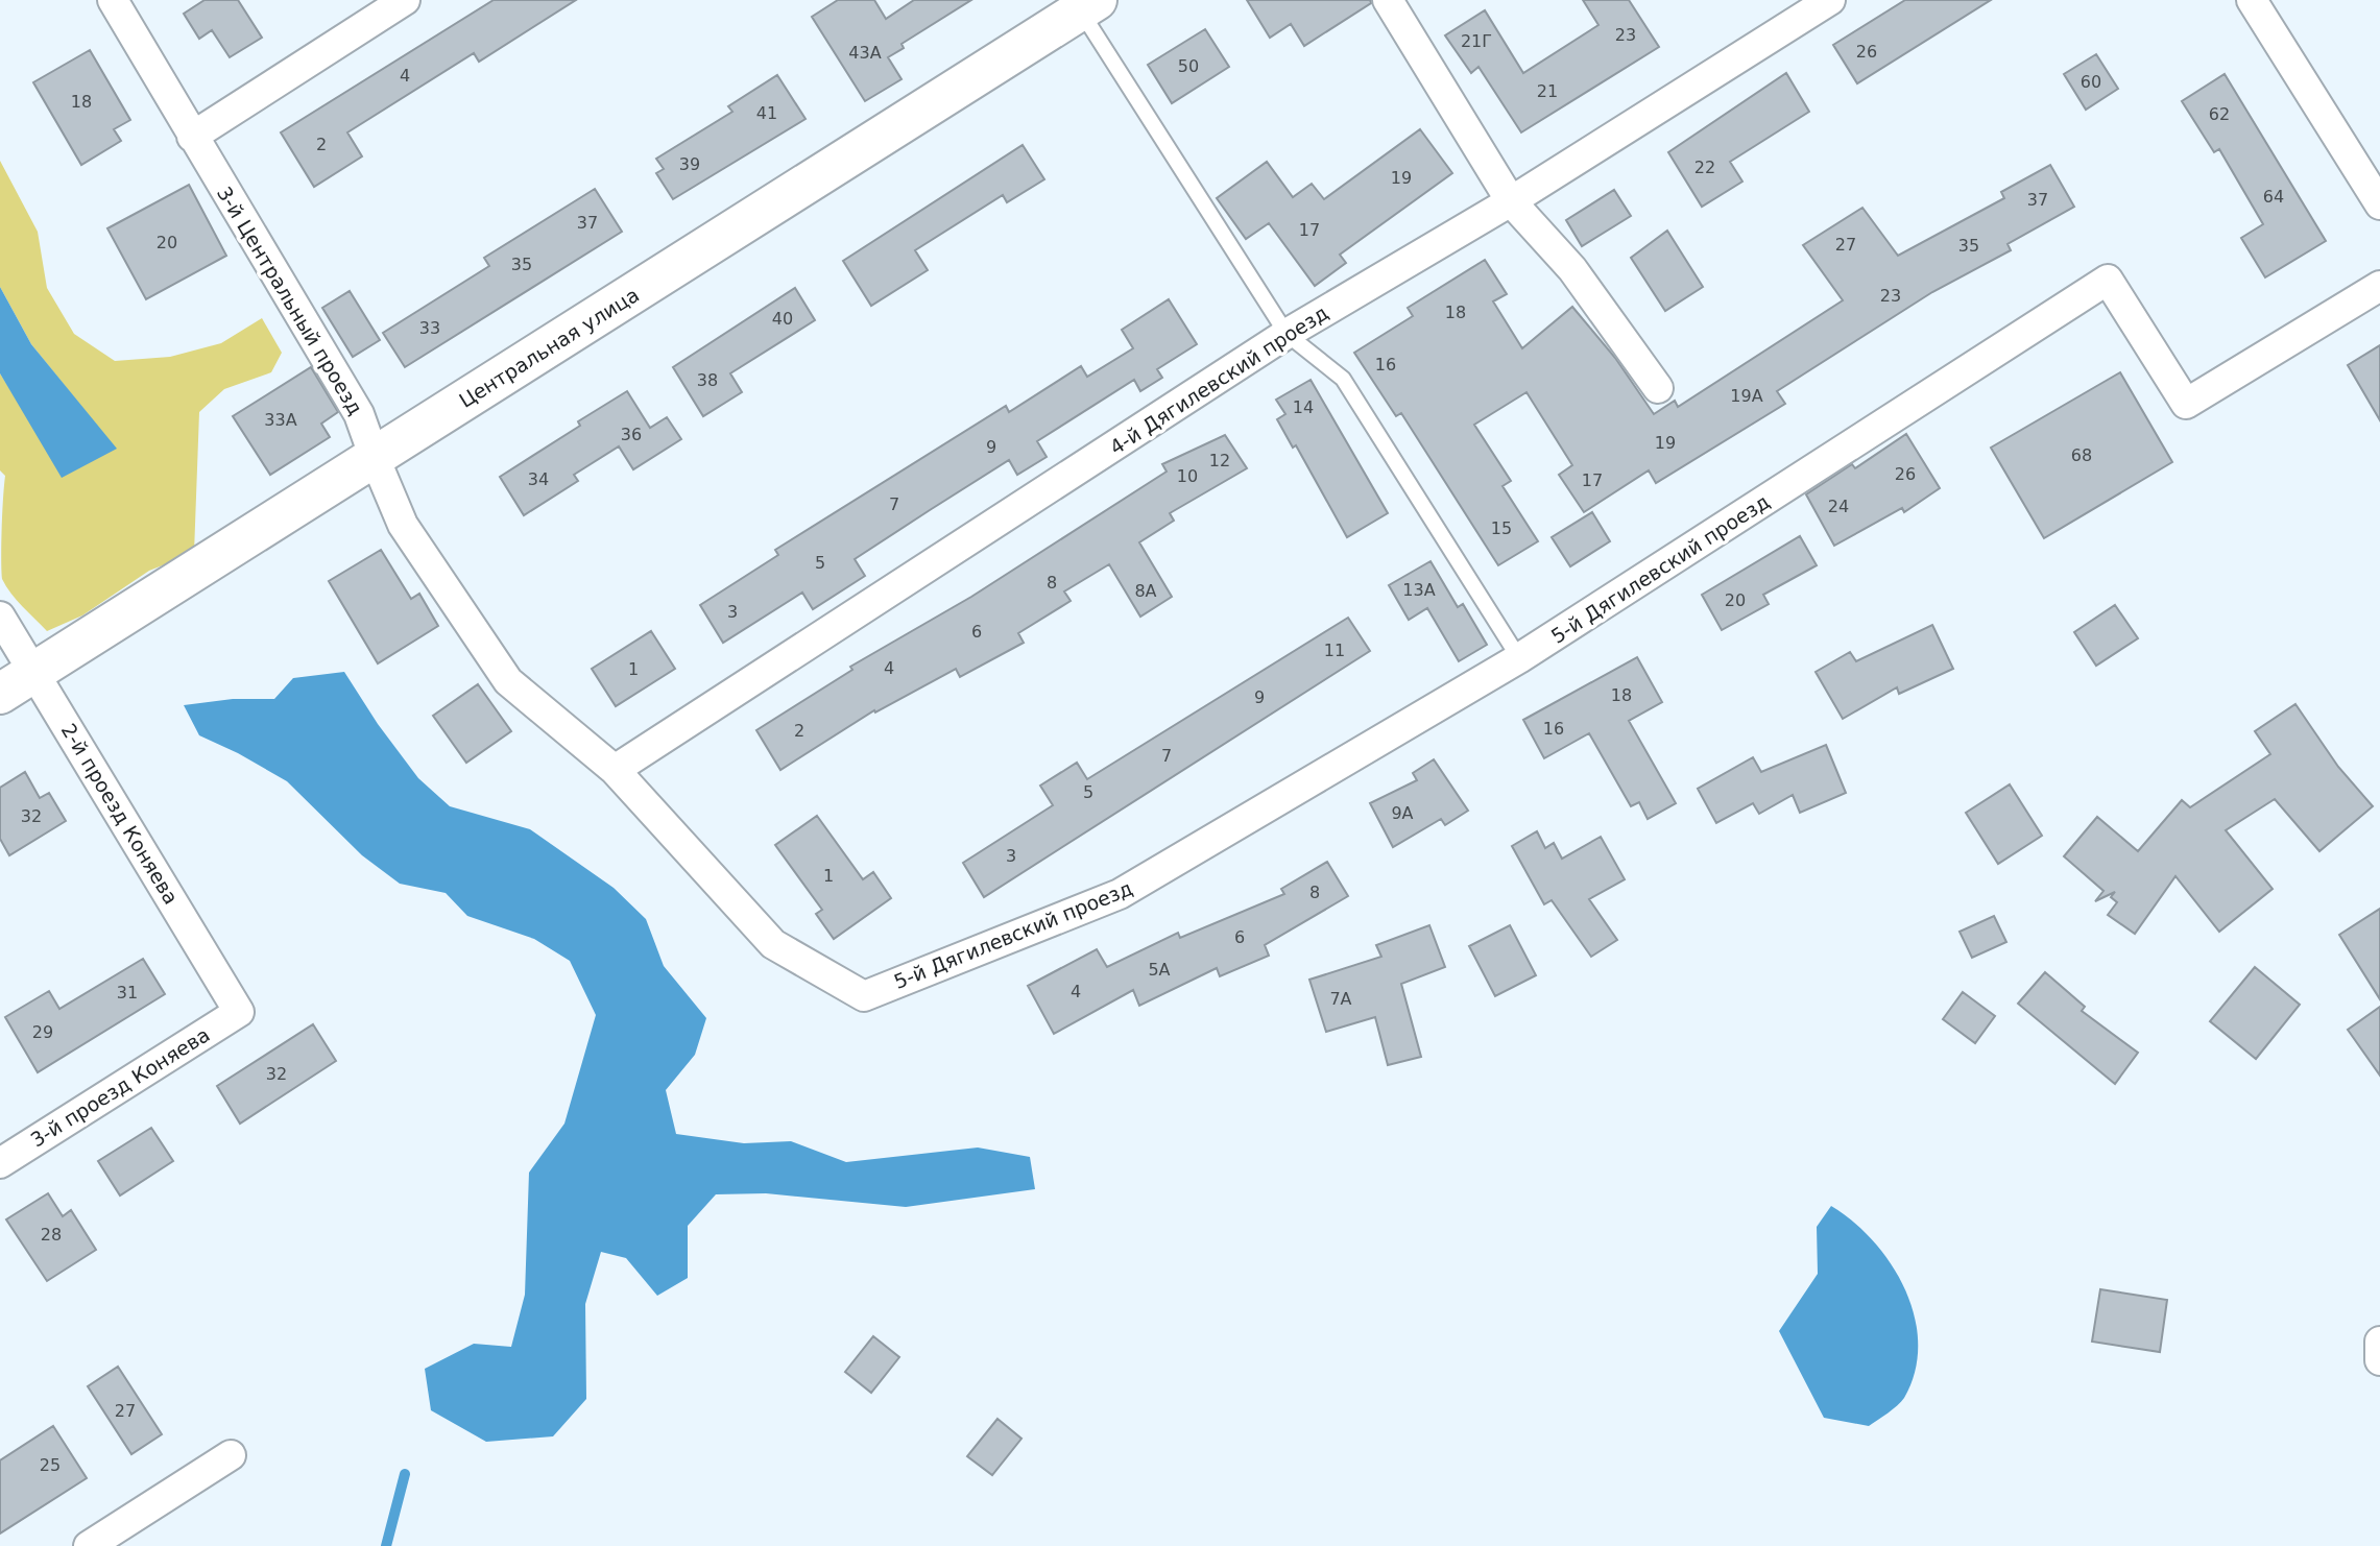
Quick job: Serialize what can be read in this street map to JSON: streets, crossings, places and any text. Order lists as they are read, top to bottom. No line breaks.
{"streets":{"street":["3-й Центральный проезд","Центральная улица","4-й Дягилевский проезд","5-й Дягилевский проезд","2-й проезд Коняева","3-й проезд Коняева"]},"crossings":[["3-й Центральный проезд","Центральная улица"],["3-й Центральный проезд","4-й Дягилевский проезд"],["3-й Центральный проезд","5-й Дягилевский проезд"],["Центральная улица","2-й проезд Коняева"],["2-й проезд Коняева","3-й проезд Коняева"]],"house_numbers":["23","21Г","26","43А","50","4","60","21","18","41","62","2","39","22","19","64","37","37","17","20","27","35","35","23","18","40","33","16","38","19А","14","33А","36","19","9","68","12","26","10","34","17","7","24","15","5","8","13А","8А","20","3","6","11","4","1","18","9","16","2","7","5","9А","32","3","1","8","6","5А","4","31","7А","29","32","28","27","25"]}
